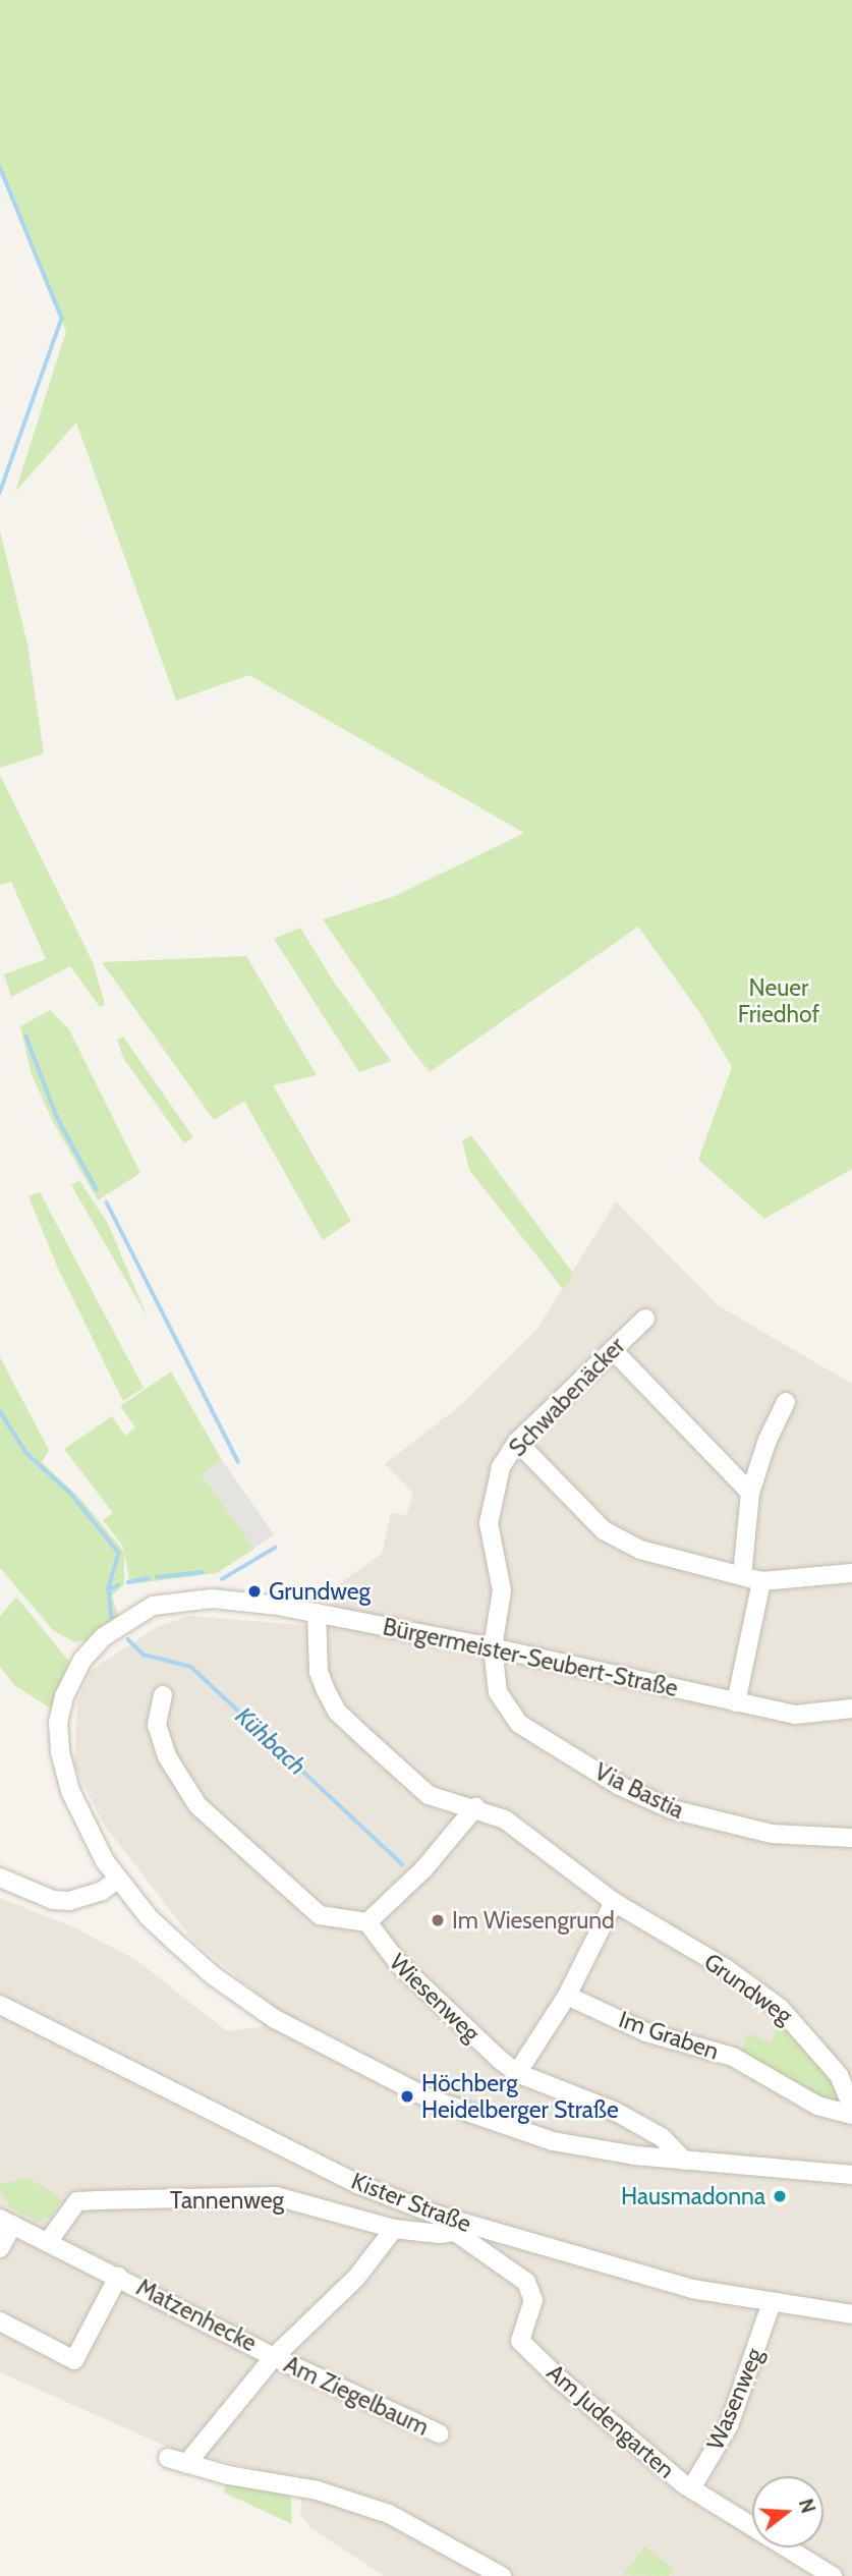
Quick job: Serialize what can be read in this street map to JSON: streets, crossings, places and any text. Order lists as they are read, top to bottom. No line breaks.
{"streets":{"street":["Schwabenäcker","Bürgermeister-Seubert-Straße","Via Bastia","Grundweg","Wiesenweg","Im Graben","Tannenweg","Kister Straße","Matzenhecke","Am Ziegelbaum","Wasenweg","Am Judengarten"]},"crossings":[["Schwabenäcker","Bürgermeister-Seubert-Straße"],["Schwabenäcker","Via Bastia"],["Bürgermeister-Seubert-Straße","Via Bastia"],["Bürgermeister-Seubert-Straße","Grundweg"],["Bürgermeister-Seubert-Straße","Wiesenweg"],["Tannenweg","Kister Straße"],["Tannenweg","Matzenhecke"],["Tannenweg","Am Ziegelbaum"],["Tannenweg","Am Judengarten"],["Kister Straße","Wasenweg"],["Kister Straße","Am Judengarten"],["Matzenhecke","Am Ziegelbaum"],["Wasenweg","Am Judengarten"]],"water":["Kühbach"],"parks":["Neuer Friedhof"],"places":["Grundweg","Im Wiesengrund","Höchberg Heidelberger Straße","Hausmadonna"],"north":"right"}
